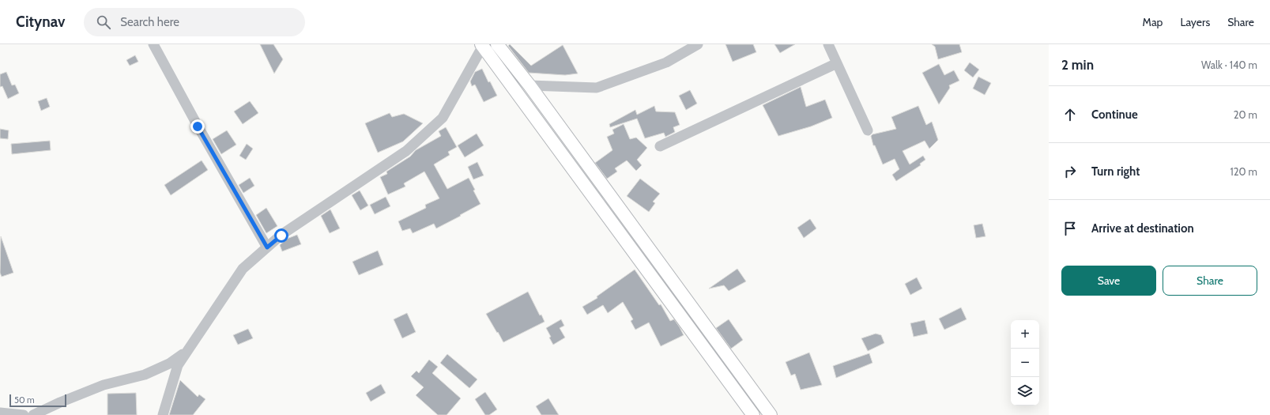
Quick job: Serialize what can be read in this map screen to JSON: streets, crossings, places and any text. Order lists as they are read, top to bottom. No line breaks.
{"scale_bar":"50 m","page":{"header":"Citynav","search":"Search here","nav":["Map","Layers","Share"],"heading":["2 min","Walk · 140 m"],"list":[["Continue","20 m"],["Turn right","120 m"],"Arrive at destination"],"buttons":["Save","Share"],"map_buttons":["+","−"],"scale":"50 m"}}
